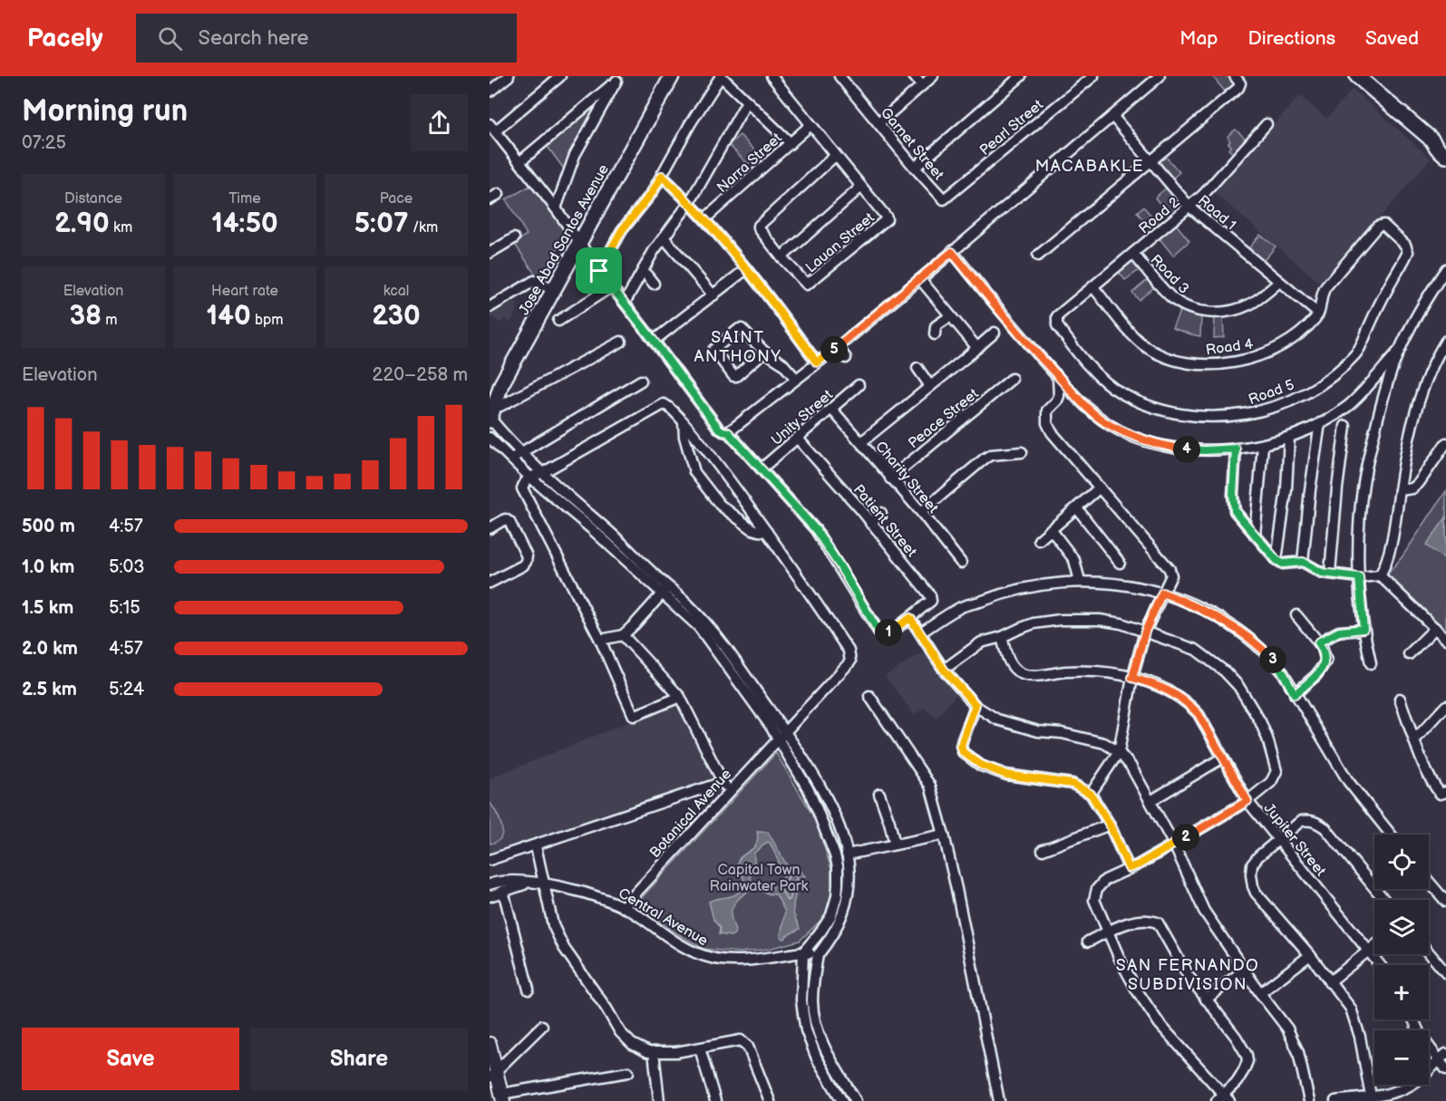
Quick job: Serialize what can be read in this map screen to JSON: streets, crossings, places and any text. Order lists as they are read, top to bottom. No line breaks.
{"streets":{"highway":["Jose Abad Santos Avenue"],"street":["Pearl Street","Garnet Street","Narra Street","Road 1","Road 2","Lauan Street","Road 3","Road 4","Road 5","Unity Street","Peace Street","Charity Street","Patient Street","Botanical Avenue","Jupiter Street","Central Avenue"]},"crossings":[["Pearl Street","Garnet Street"],["Road 1","Road 2"],["Road 1","Road 3"],["Road 1","Road 4"],["Road 2","Road 3"],["Road 2","Road 4"],["Road 2","Road 5"],["Road 4","Road 5"],["Unity Street","Charity Street"],["Unity Street","Patient Street"],["Peace Street","Charity Street"],["Botanical Avenue","Central Avenue"]],"districts":["MACABAKLE","SAINT ANTHONY","SAN FERNANDO SUBDIVISION"],"parks":["Capital Town Rainwater Park"],"page":{"header":"Pacely","search":"Search here","nav":["Map","Directions","Saved"],"heading":["Morning run","07:25"],"stats":[["Distance","2.90 km"],["Time","14:50"],["Pace","5:07 /km"],["Elevation","38 m"],["Heart rate","140 bpm"],["kcal","230"]],"pins":["5","4","1","3","2"],"chart":["Elevation","220–258 m"],"list":[{"name":"500 m","note":"4:57"},{"name":"1.0 km","note":"5:03"},{"name":"1.5 km","note":"5:15"},{"name":"2.0 km","note":"4:57"},{"name":"2.5 km","note":"5:24"}],"map_buttons":["+","−"],"buttons":["Save","Share"]}}
